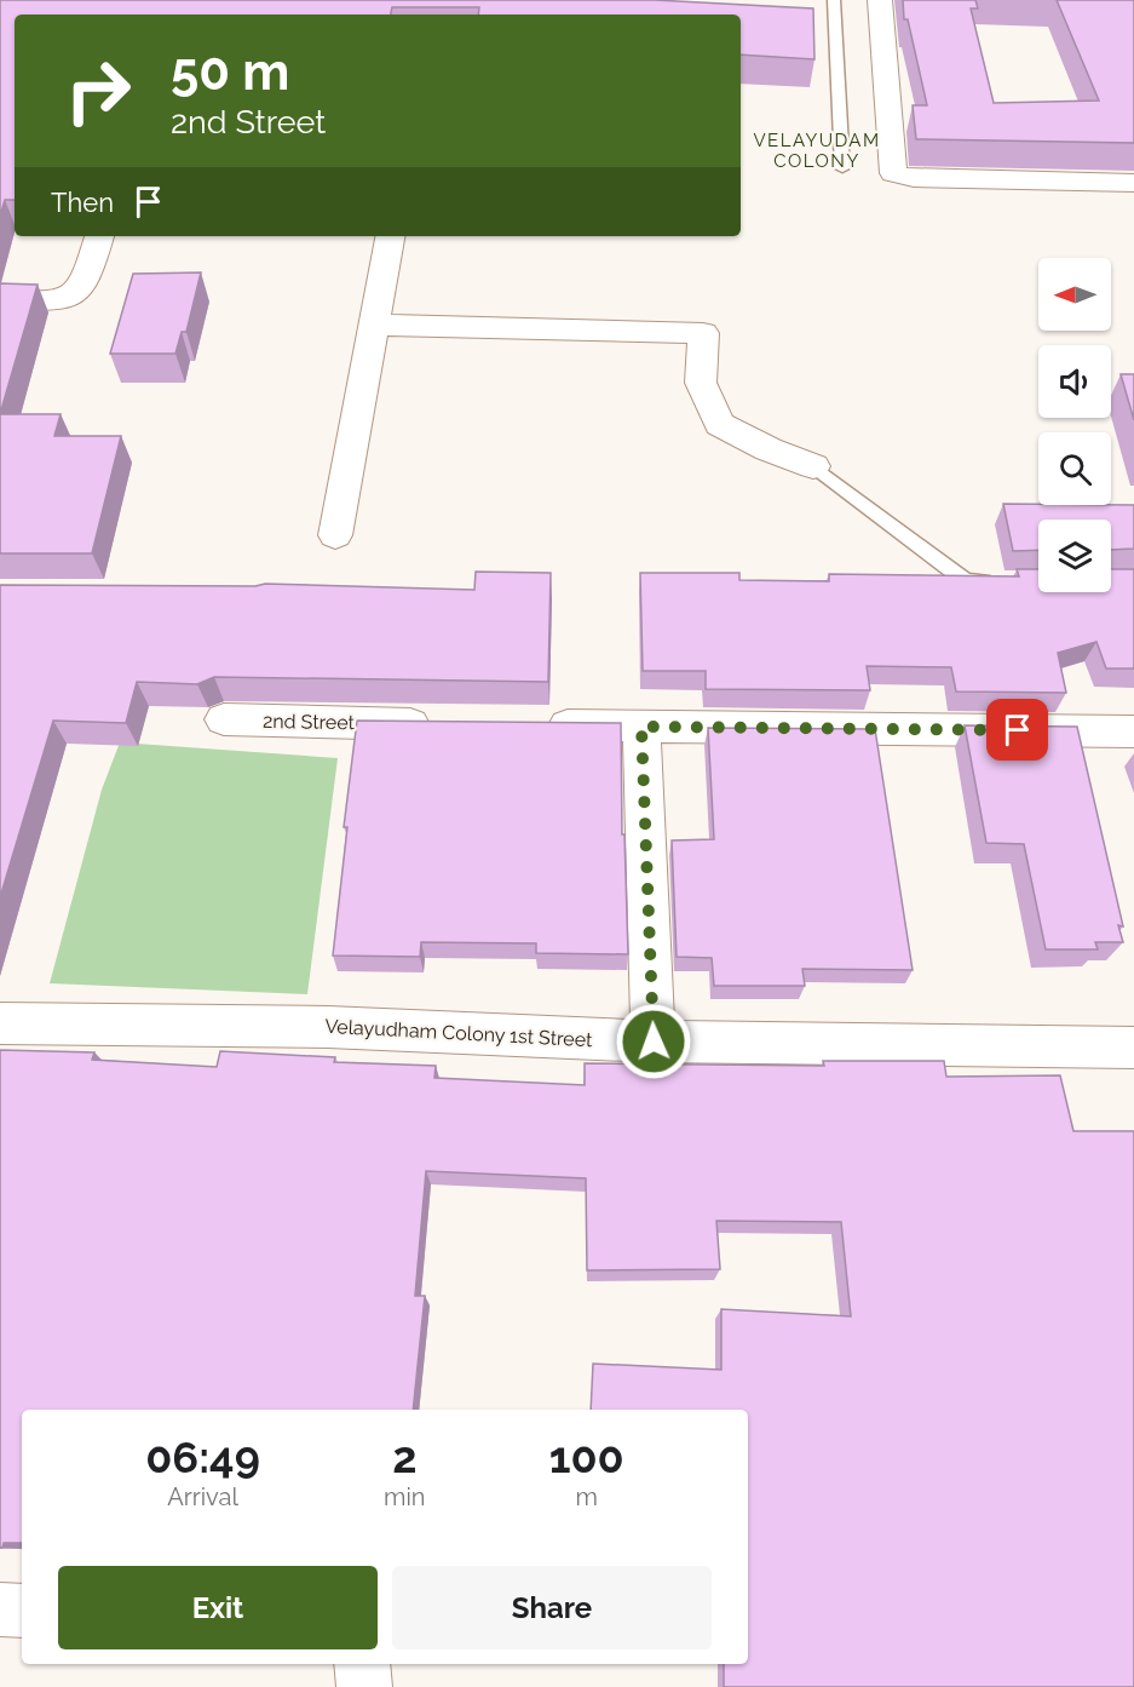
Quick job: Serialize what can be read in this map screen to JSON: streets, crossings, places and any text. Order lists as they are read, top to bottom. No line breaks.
{"streets":{"street":["2nd Street","Velayudham Colony 1st Street"]},"districts":["VELAYUDAM COLONY"],"north":"left","page":{"turn":["50 m","2nd Street"],"then":"Then","eta":["06:49","Arrival","2","min","100","m"],"buttons":["Exit","Share"]}}
